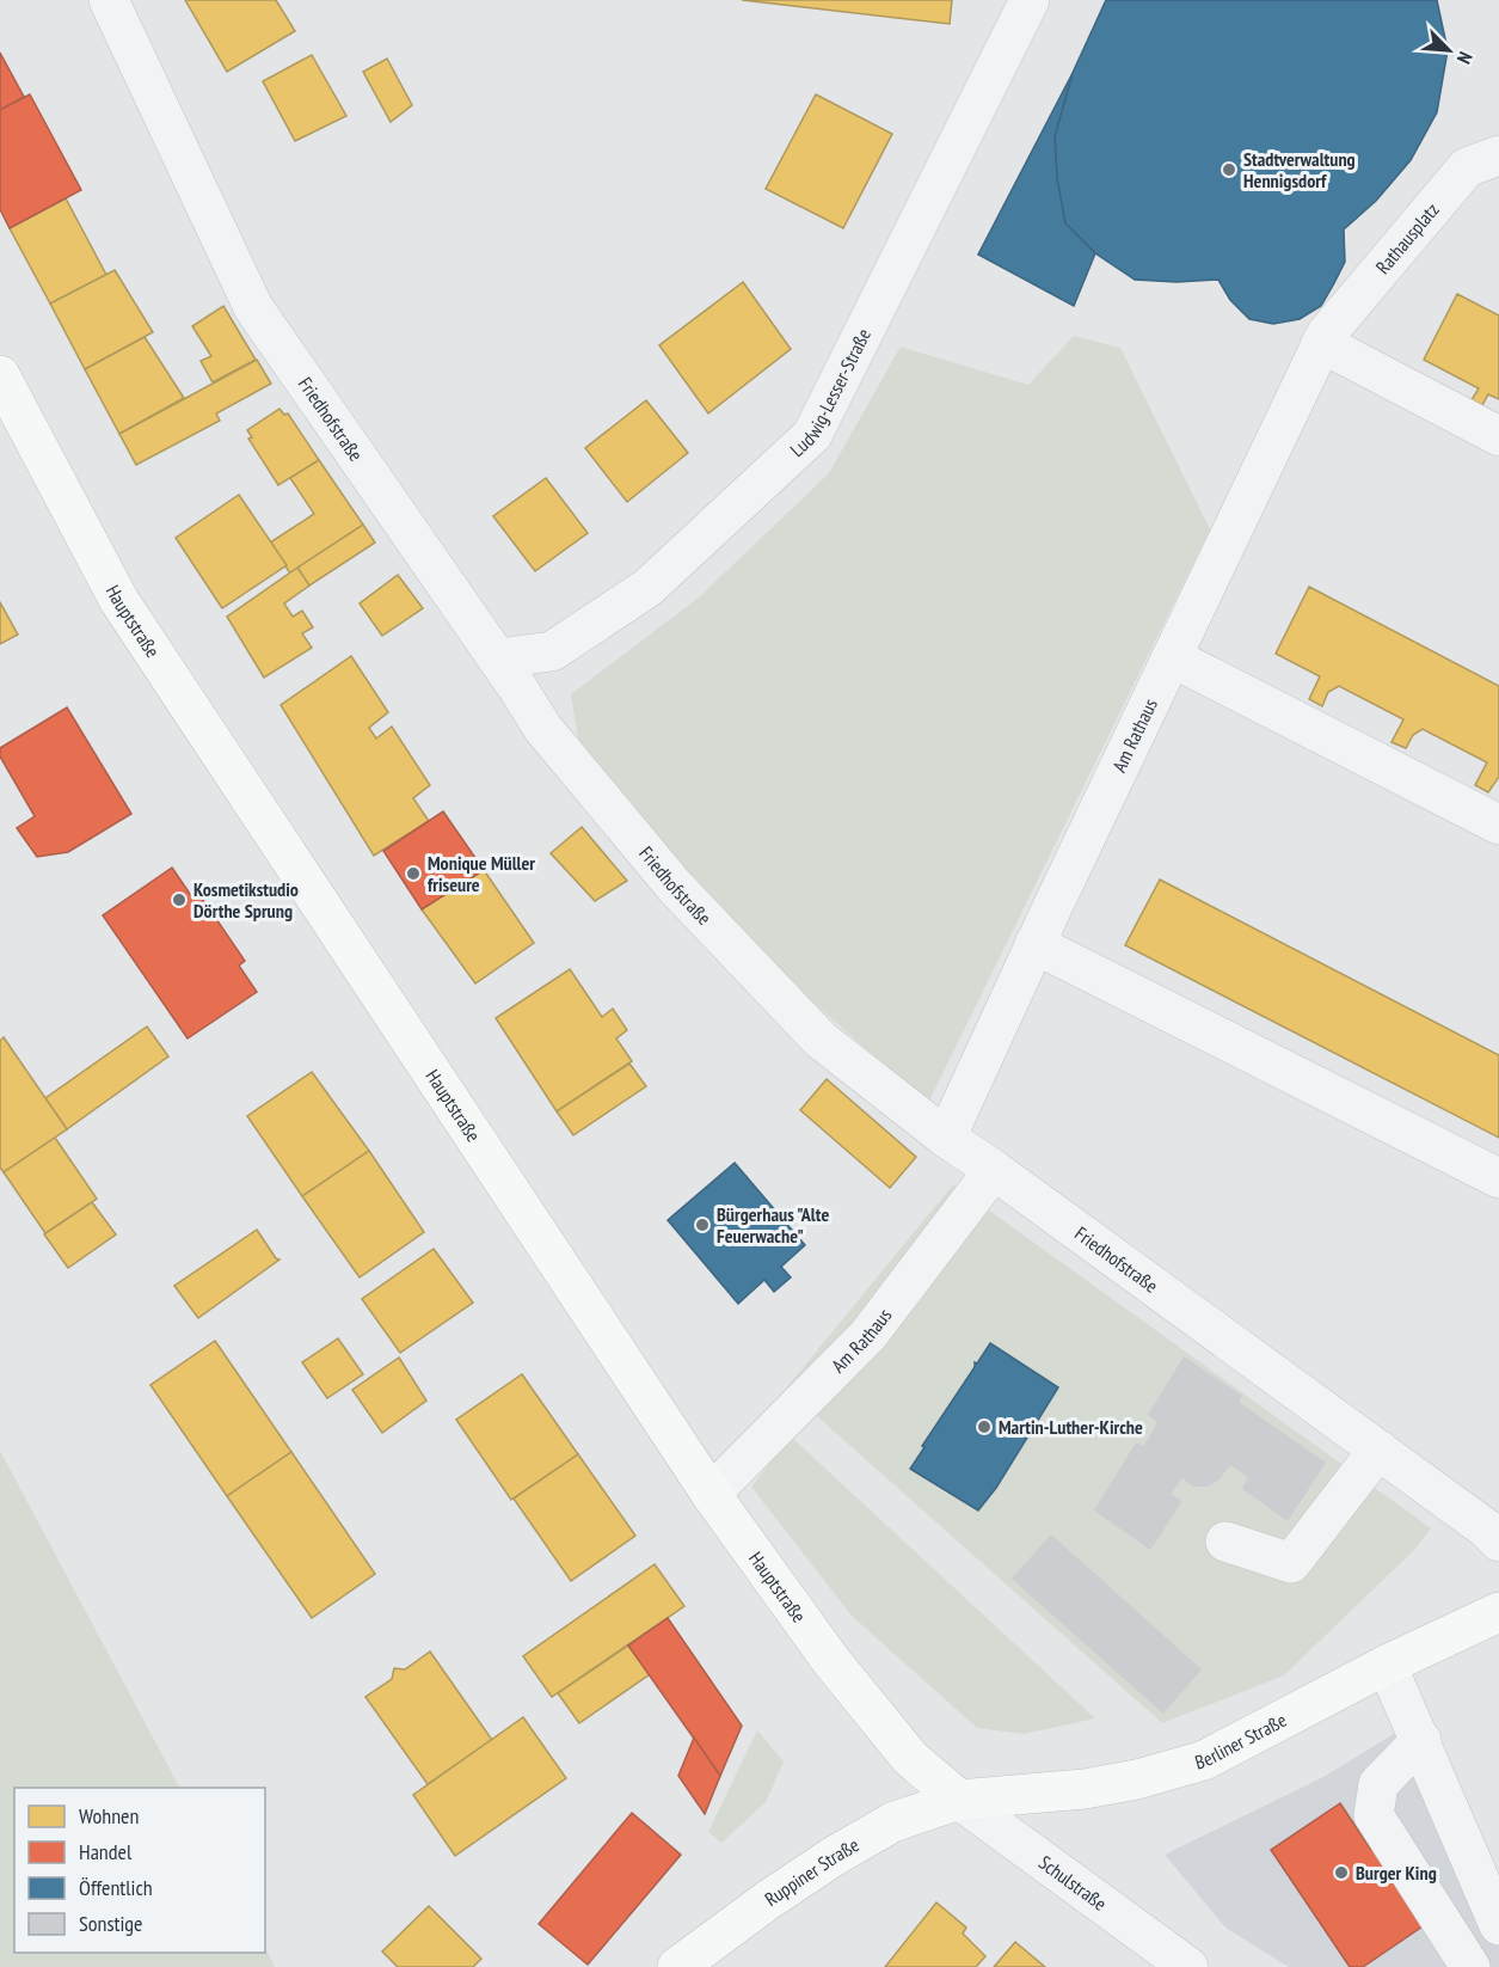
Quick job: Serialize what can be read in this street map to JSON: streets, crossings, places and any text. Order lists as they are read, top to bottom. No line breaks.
{"streets":{"main road":["Hauptstraße","Berliner Straße","Ruppiner Straße"],"street":["Rathausplatz","Ludwig-Lesser-Straße","Friedhofstraße","Am Rathaus","Schulstraße"]},"crossings":[["Rathausplatz","Am Rathaus"],["Ludwig-Lesser-Straße","Friedhofstraße"],["Friedhofstraße","Am Rathaus"],["Hauptstraße","Am Rathaus"],["Hauptstraße","Berliner Straße"],["Hauptstraße","Ruppiner Straße"],["Hauptstraße","Schulstraße"],["Berliner Straße","Ruppiner Straße"],["Berliner Straße","Schulstraße"],["Ruppiner Straße","Schulstraße"]],"places":["Stadtverwaltung Hennigsdorf","Monique Müller friseure","Kosmetikstudio Dörthe Sprung","Bürgerhaus \"Alte Feuerwache\"","Martin-Luther-Kirche","Burger King"],"legend":["Wohnen","Handel","Öffentlich","Sonstige"],"north":"bottom right"}
